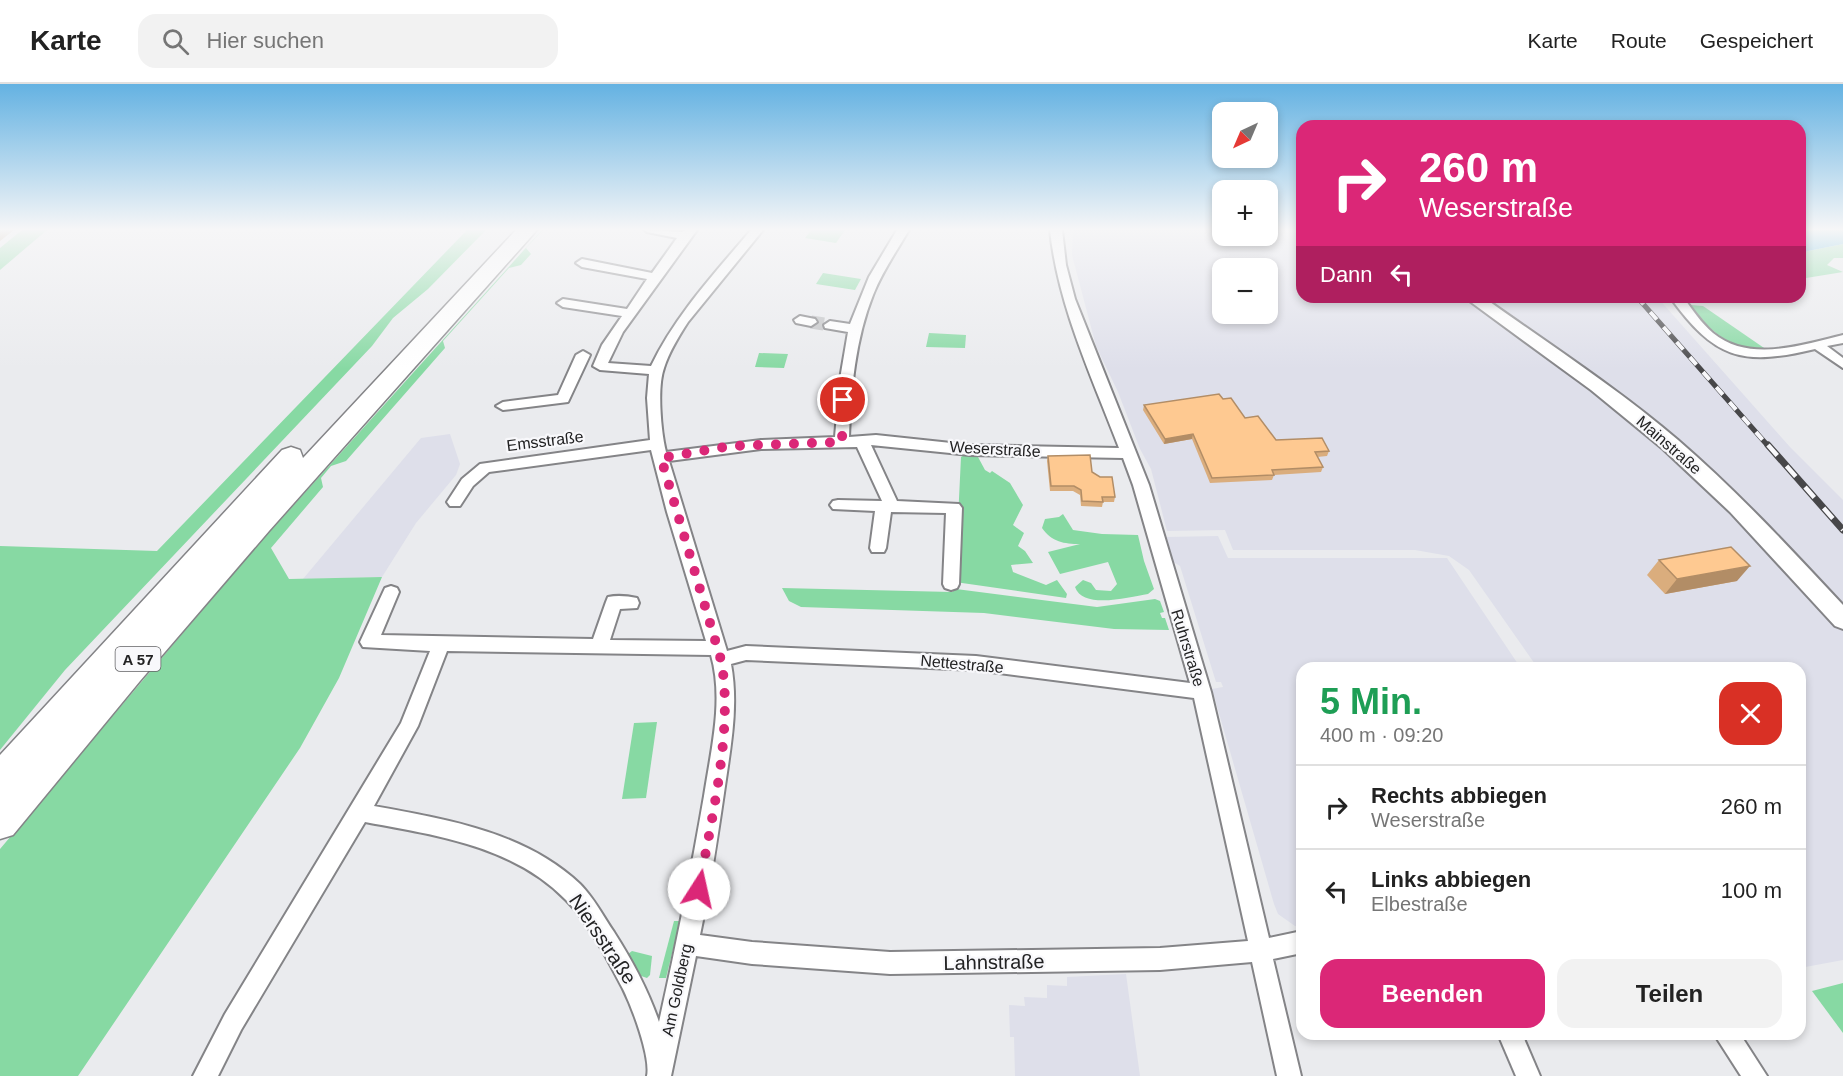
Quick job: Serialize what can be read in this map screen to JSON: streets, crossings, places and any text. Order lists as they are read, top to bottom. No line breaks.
{"streets":{"highway":["A 57"],"street":["Emsstraße","Mainstraße","Weserstraße","Ruhrstraße","Nettestraße","Niersstraße","Lahnstraße","Am Goldberg"]},"crossings":[["Emsstraße","Weserstraße"],["Emsstraße","Am Goldberg"],["Weserstraße","Ruhrstraße"],["Weserstraße","Am Goldberg"],["Ruhrstraße","Nettestraße"],["Ruhrstraße","Lahnstraße"],["Nettestraße","Am Goldberg"],["Niersstraße","Am Goldberg"],["Lahnstraße","Am Goldberg"]],"north":"bottom left","page":{"header":"Karte","search":"Hier suchen","nav":["Karte","Route","Gespeichert"],"map_buttons":["+","−"],"turn":["260 m","Weserstraße"],"then":"Dann","heading":["5 Min.","400 m · 09:20"],"list":[{"name":"Rechts abbiegen","note":"Weserstraße","value":"260 m"},{"name":"Links abbiegen","note":"Elbestraße","value":"100 m"}],"buttons":["Beenden","Teilen"]}}
